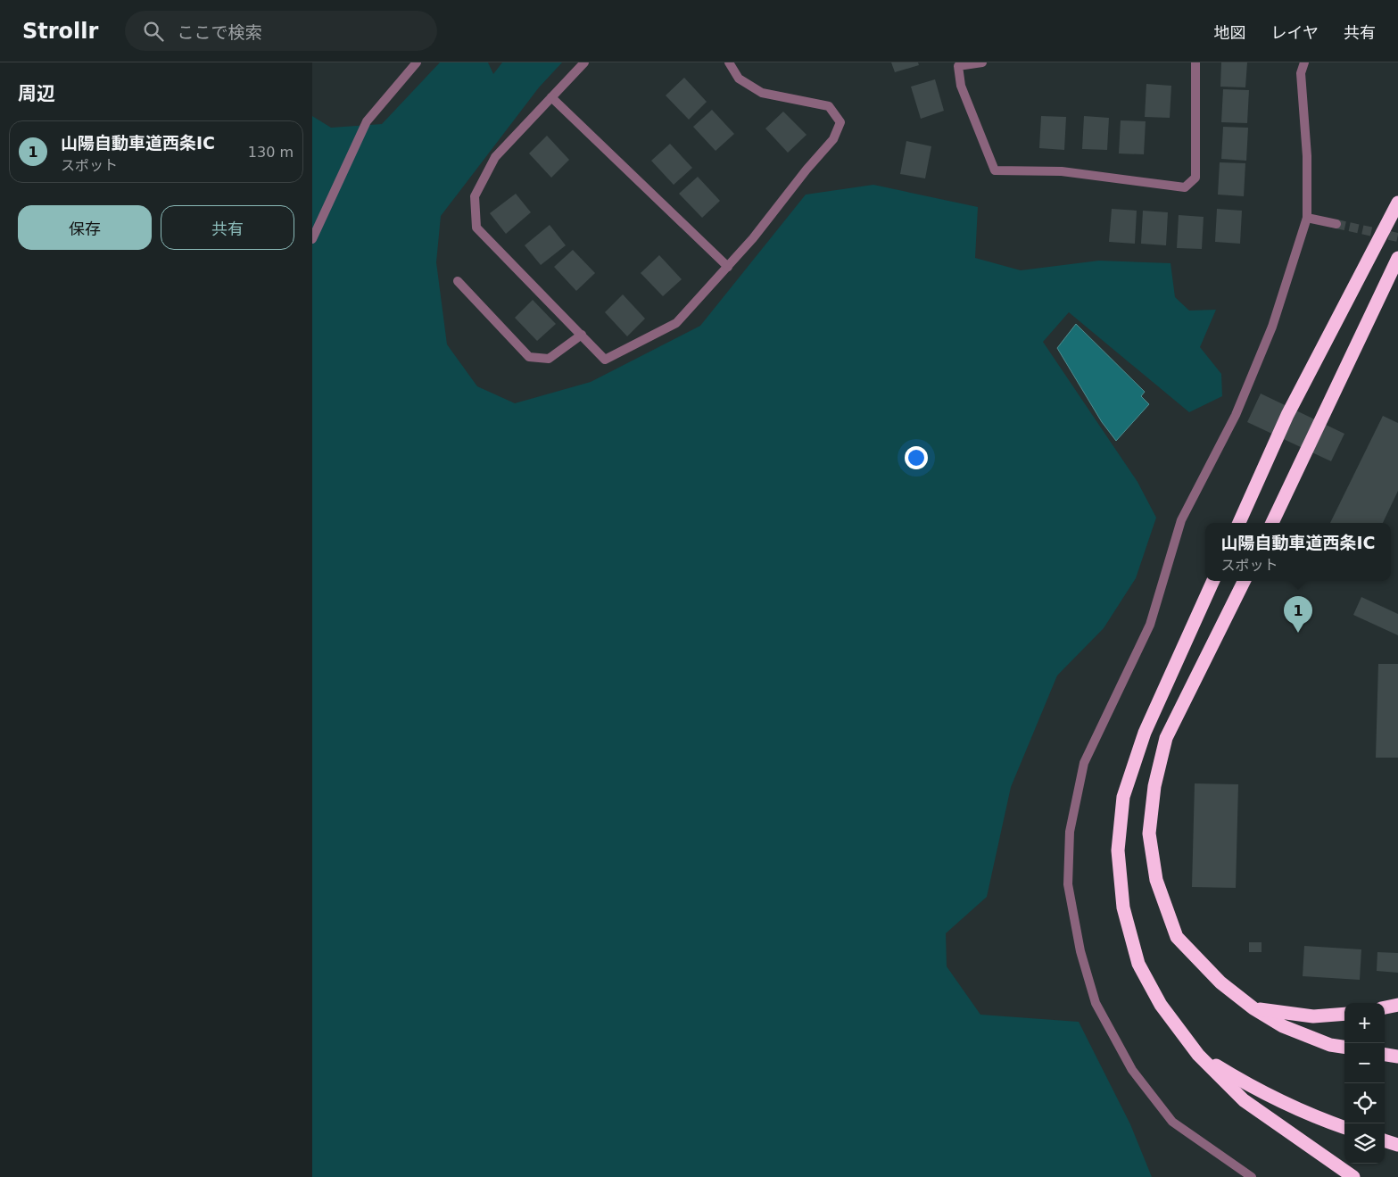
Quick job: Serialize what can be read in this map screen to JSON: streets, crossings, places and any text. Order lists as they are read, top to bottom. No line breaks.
{"page":{"header":"Strollr","search":"ここで検索","nav":["地図","レイヤ","共有"],"heading":"周辺","list":[{"mark":"1","name":"山陽自動車道西条IC","note":"スポット","value":"130 m"}],"buttons":["保存","共有"],"popup":["山陽自動車道西条IC","スポット"],"pins":"1","map_buttons":["+","−"]}}
